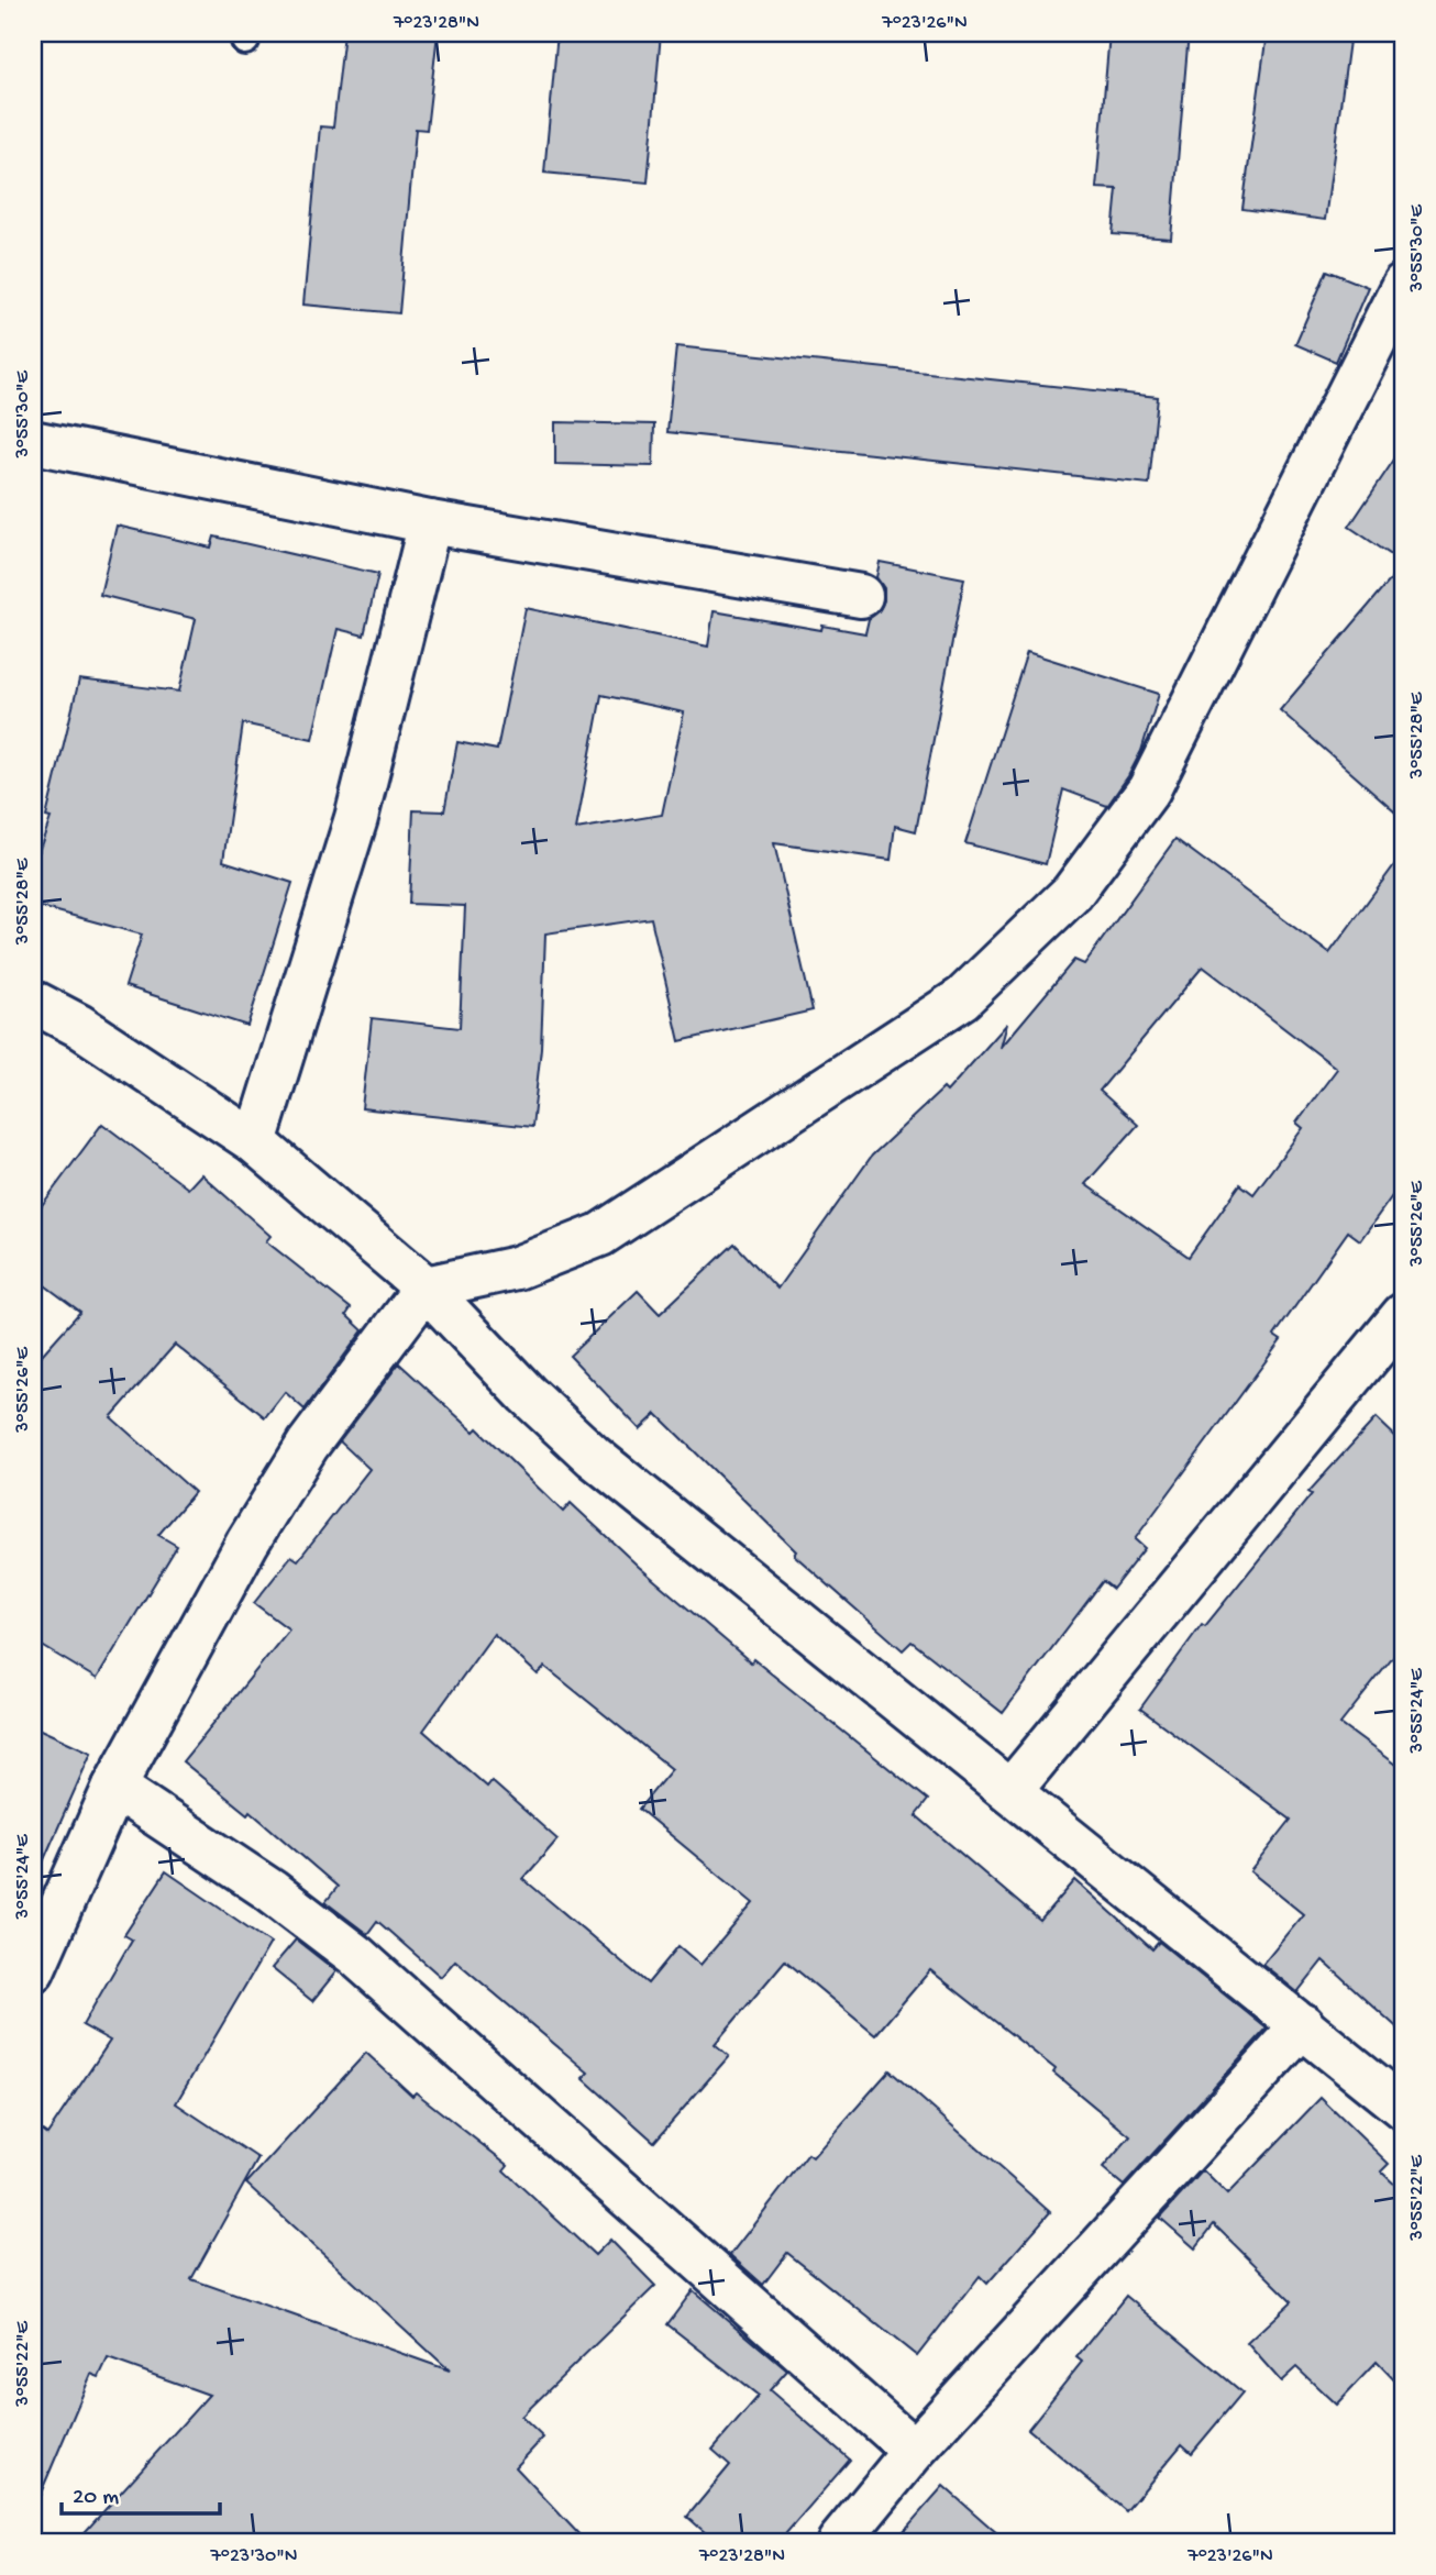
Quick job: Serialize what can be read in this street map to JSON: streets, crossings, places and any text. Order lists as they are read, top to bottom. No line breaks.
{"scale_bar":"20 m","coordinates":["7°23'28\"N","7°23'26\"N","3°55'30\"E","3°55'28\"E","3°55'26\"E","3°55'24\"E","3°55'22\"E","7°23'30\"N"]}
